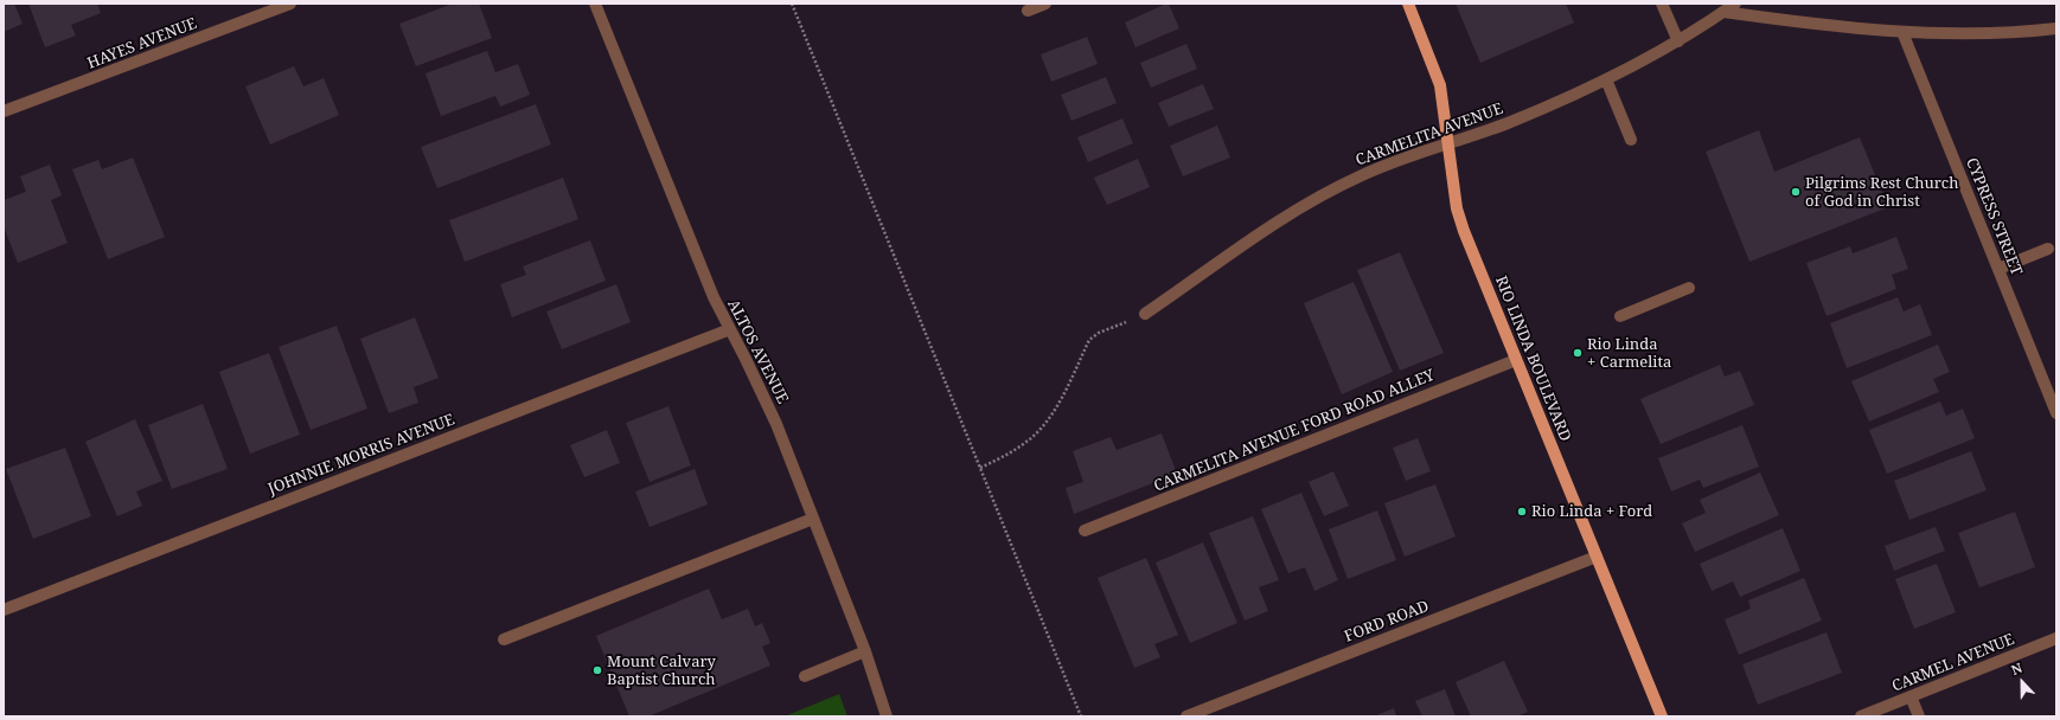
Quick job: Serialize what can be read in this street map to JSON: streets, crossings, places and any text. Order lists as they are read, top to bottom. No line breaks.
{"streets":{"main road":["RIO LINDA BOULEVARD"],"street":["HAYES AVENUE","CARMELITA AVENUE","CYPRESS STREET","ALTOS AVENUE","CARMELITA AVENUE FORD ROAD ALLEY","JOHNNIE MORRIS AVENUE","FORD ROAD","CARMEL AVENUE"]},"crossings":[["CARMELITA AVENUE","RIO LINDA BOULEVARD"],["ALTOS AVENUE","JOHNNIE MORRIS AVENUE"],["RIO LINDA BOULEVARD","CARMELITA AVENUE FORD ROAD ALLEY"],["RIO LINDA BOULEVARD","FORD ROAD"]],"places":["Pilgrims Rest Church of God in Christ","Rio Linda + Carmelita","Rio Linda + Ford","Mount Calvary Baptist Church"],"north":"top"}
